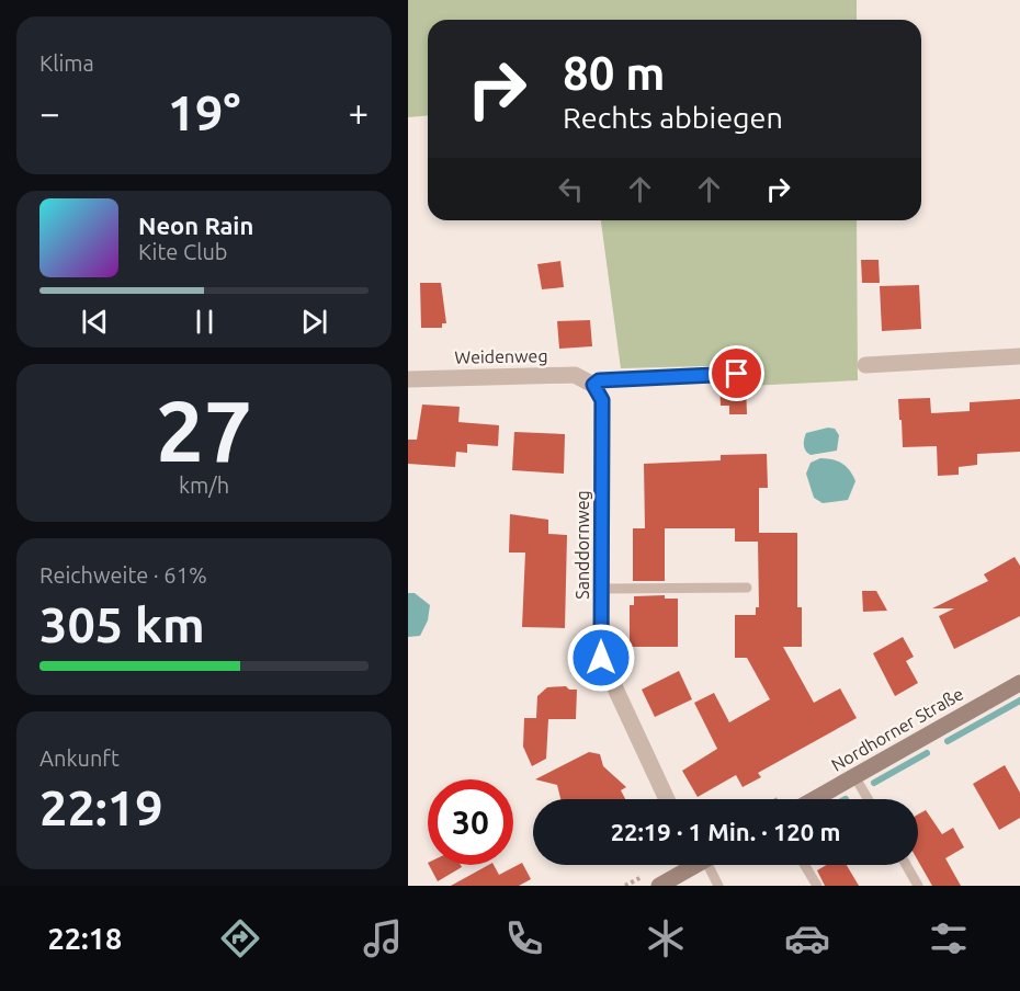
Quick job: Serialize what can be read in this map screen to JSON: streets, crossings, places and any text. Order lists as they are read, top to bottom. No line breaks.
{"streets":{"street":["Weidenweg","Sanddornweg","Nordhorner Straße"]},"crossings":[["Weidenweg","Sanddornweg"]],"page":{"tile":["Klima",["27","km/h"],["Reichweite · 61%","305 km"],["Ankunft","22:19"]],"turn":["80 m","Rechts abbiegen"],"heat":["−","19°","+"],"song":["Neon Rain","Kite Club"],"limit":"30","trip":"22:19 · 1 Min. · 120 m","tabs":"22:18"}}
